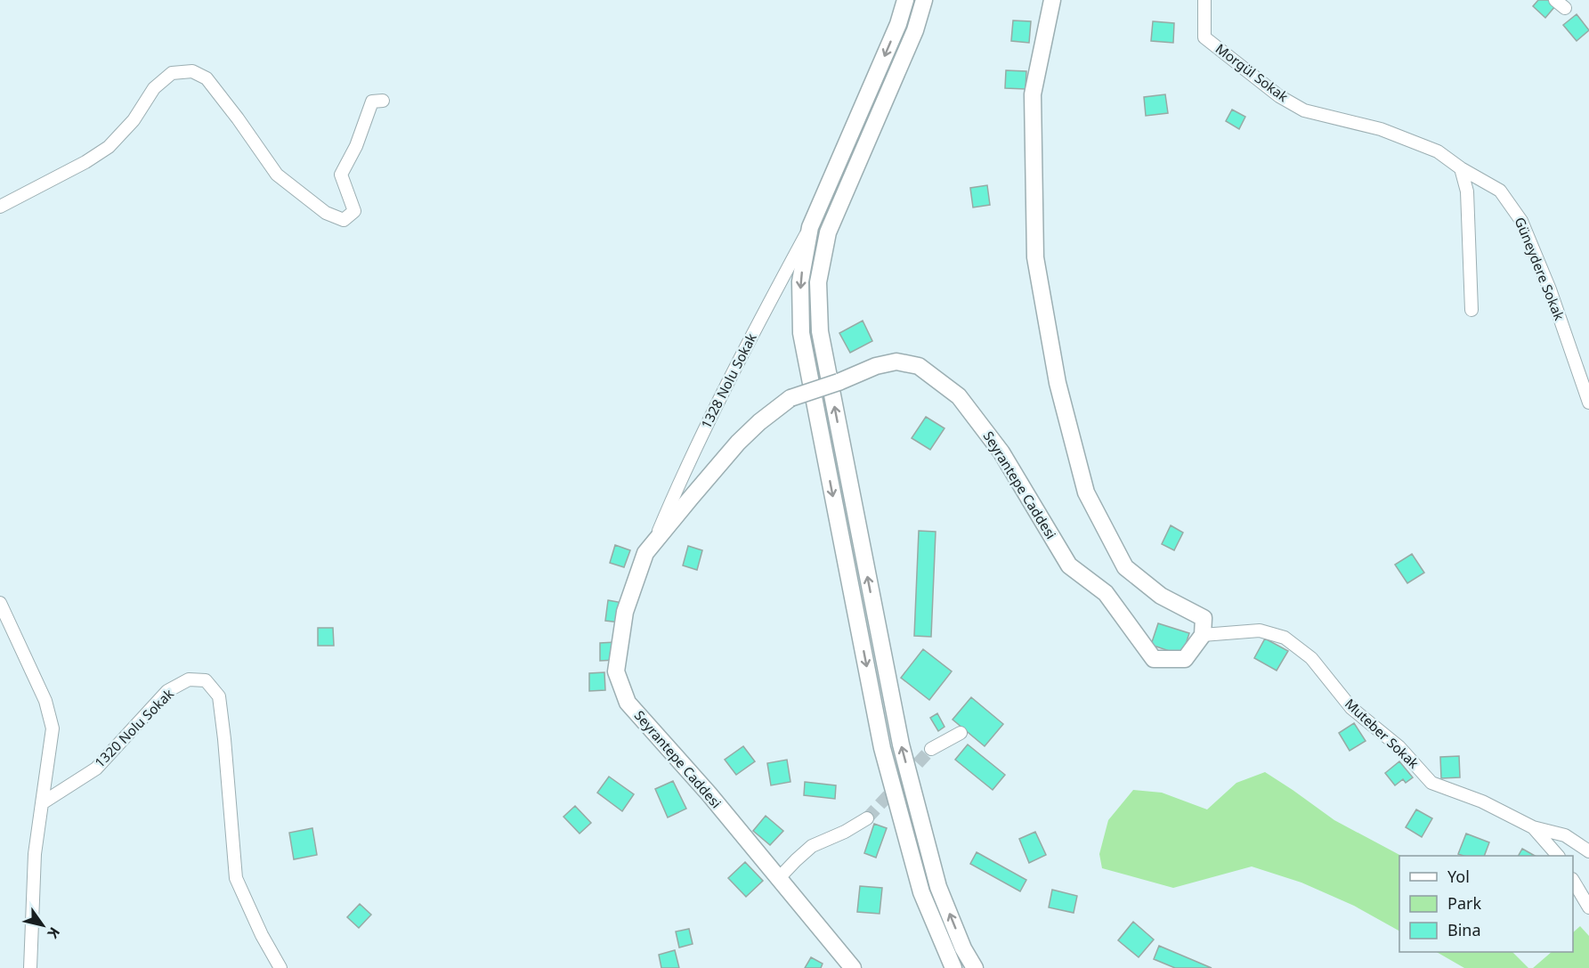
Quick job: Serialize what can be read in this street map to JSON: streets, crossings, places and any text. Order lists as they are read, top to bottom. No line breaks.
{"streets":{"main road":["Seyrantepe Caddesi"],"street":["Morgül Sokak","Güneydere Sokak","1328 Nolu Sokak","1320 Nolu Sokak","Muteber Sokak"]},"crossings":[["Morgül Sokak","Güneydere Sokak"],["1328 Nolu Sokak","Seyrantepe Caddesi"],["Seyrantepe Caddesi","Muteber Sokak"]],"legend":["Yol","Park","Bina"],"north":"bottom right"}
